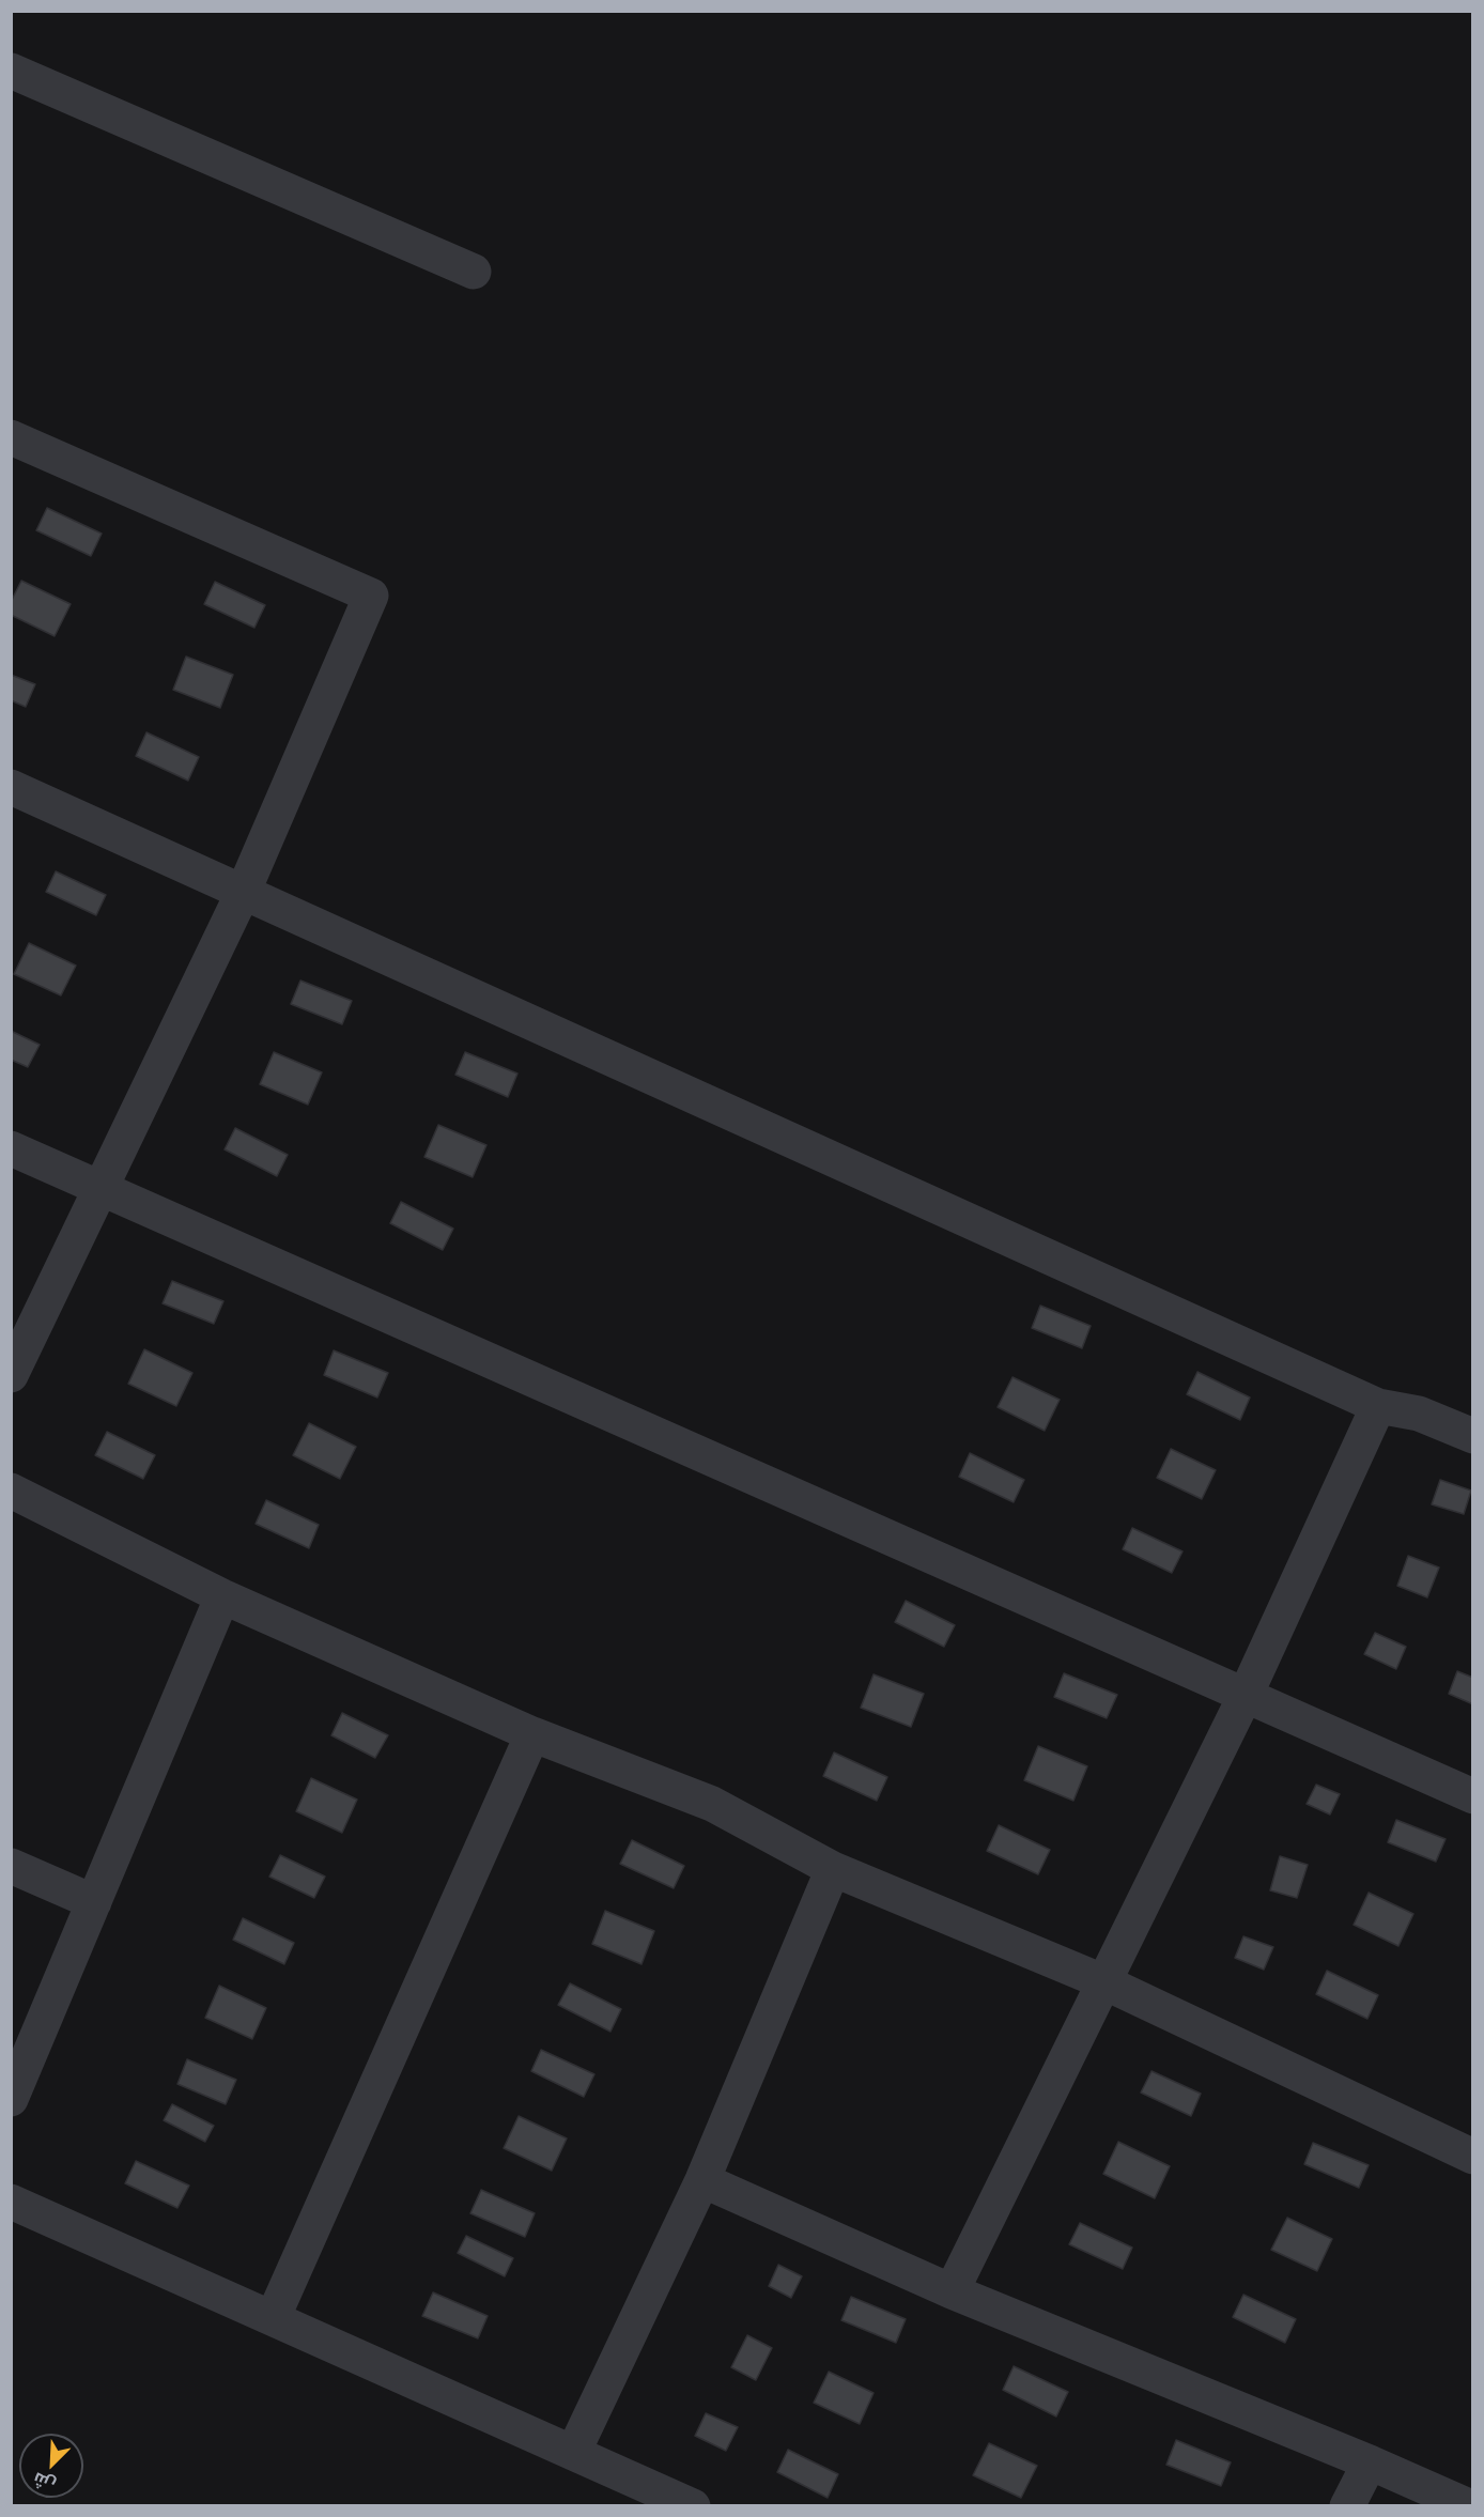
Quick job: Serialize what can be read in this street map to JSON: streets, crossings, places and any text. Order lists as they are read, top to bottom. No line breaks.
{"north":"bottom left"}
